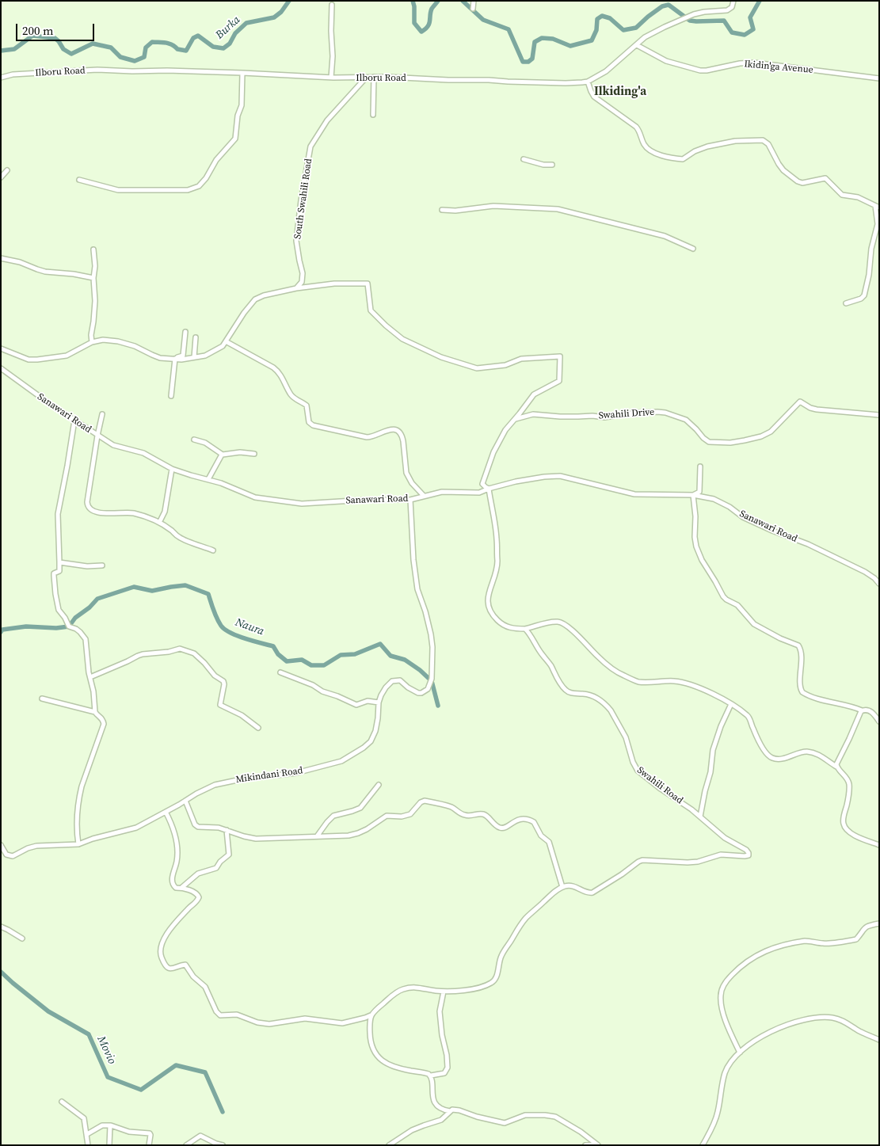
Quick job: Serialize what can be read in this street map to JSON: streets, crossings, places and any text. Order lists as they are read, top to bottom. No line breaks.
{"streets":{"street":["Ikidin'ga Avenue","Ilboru Road","South Swahili Road","Sanawari Road","Swahili Drive","Mikindani Road","Swahili Road"]},"crossings":[["Ikidin'ga Avenue","Ilboru Road"],["Ilboru Road","South Swahili Road"],["Sanawari Road","Mikindani Road"]],"districts":["Ilkiding'a"],"water":["Burka","Naura","Movio"],"scale_bar":"200 m"}
